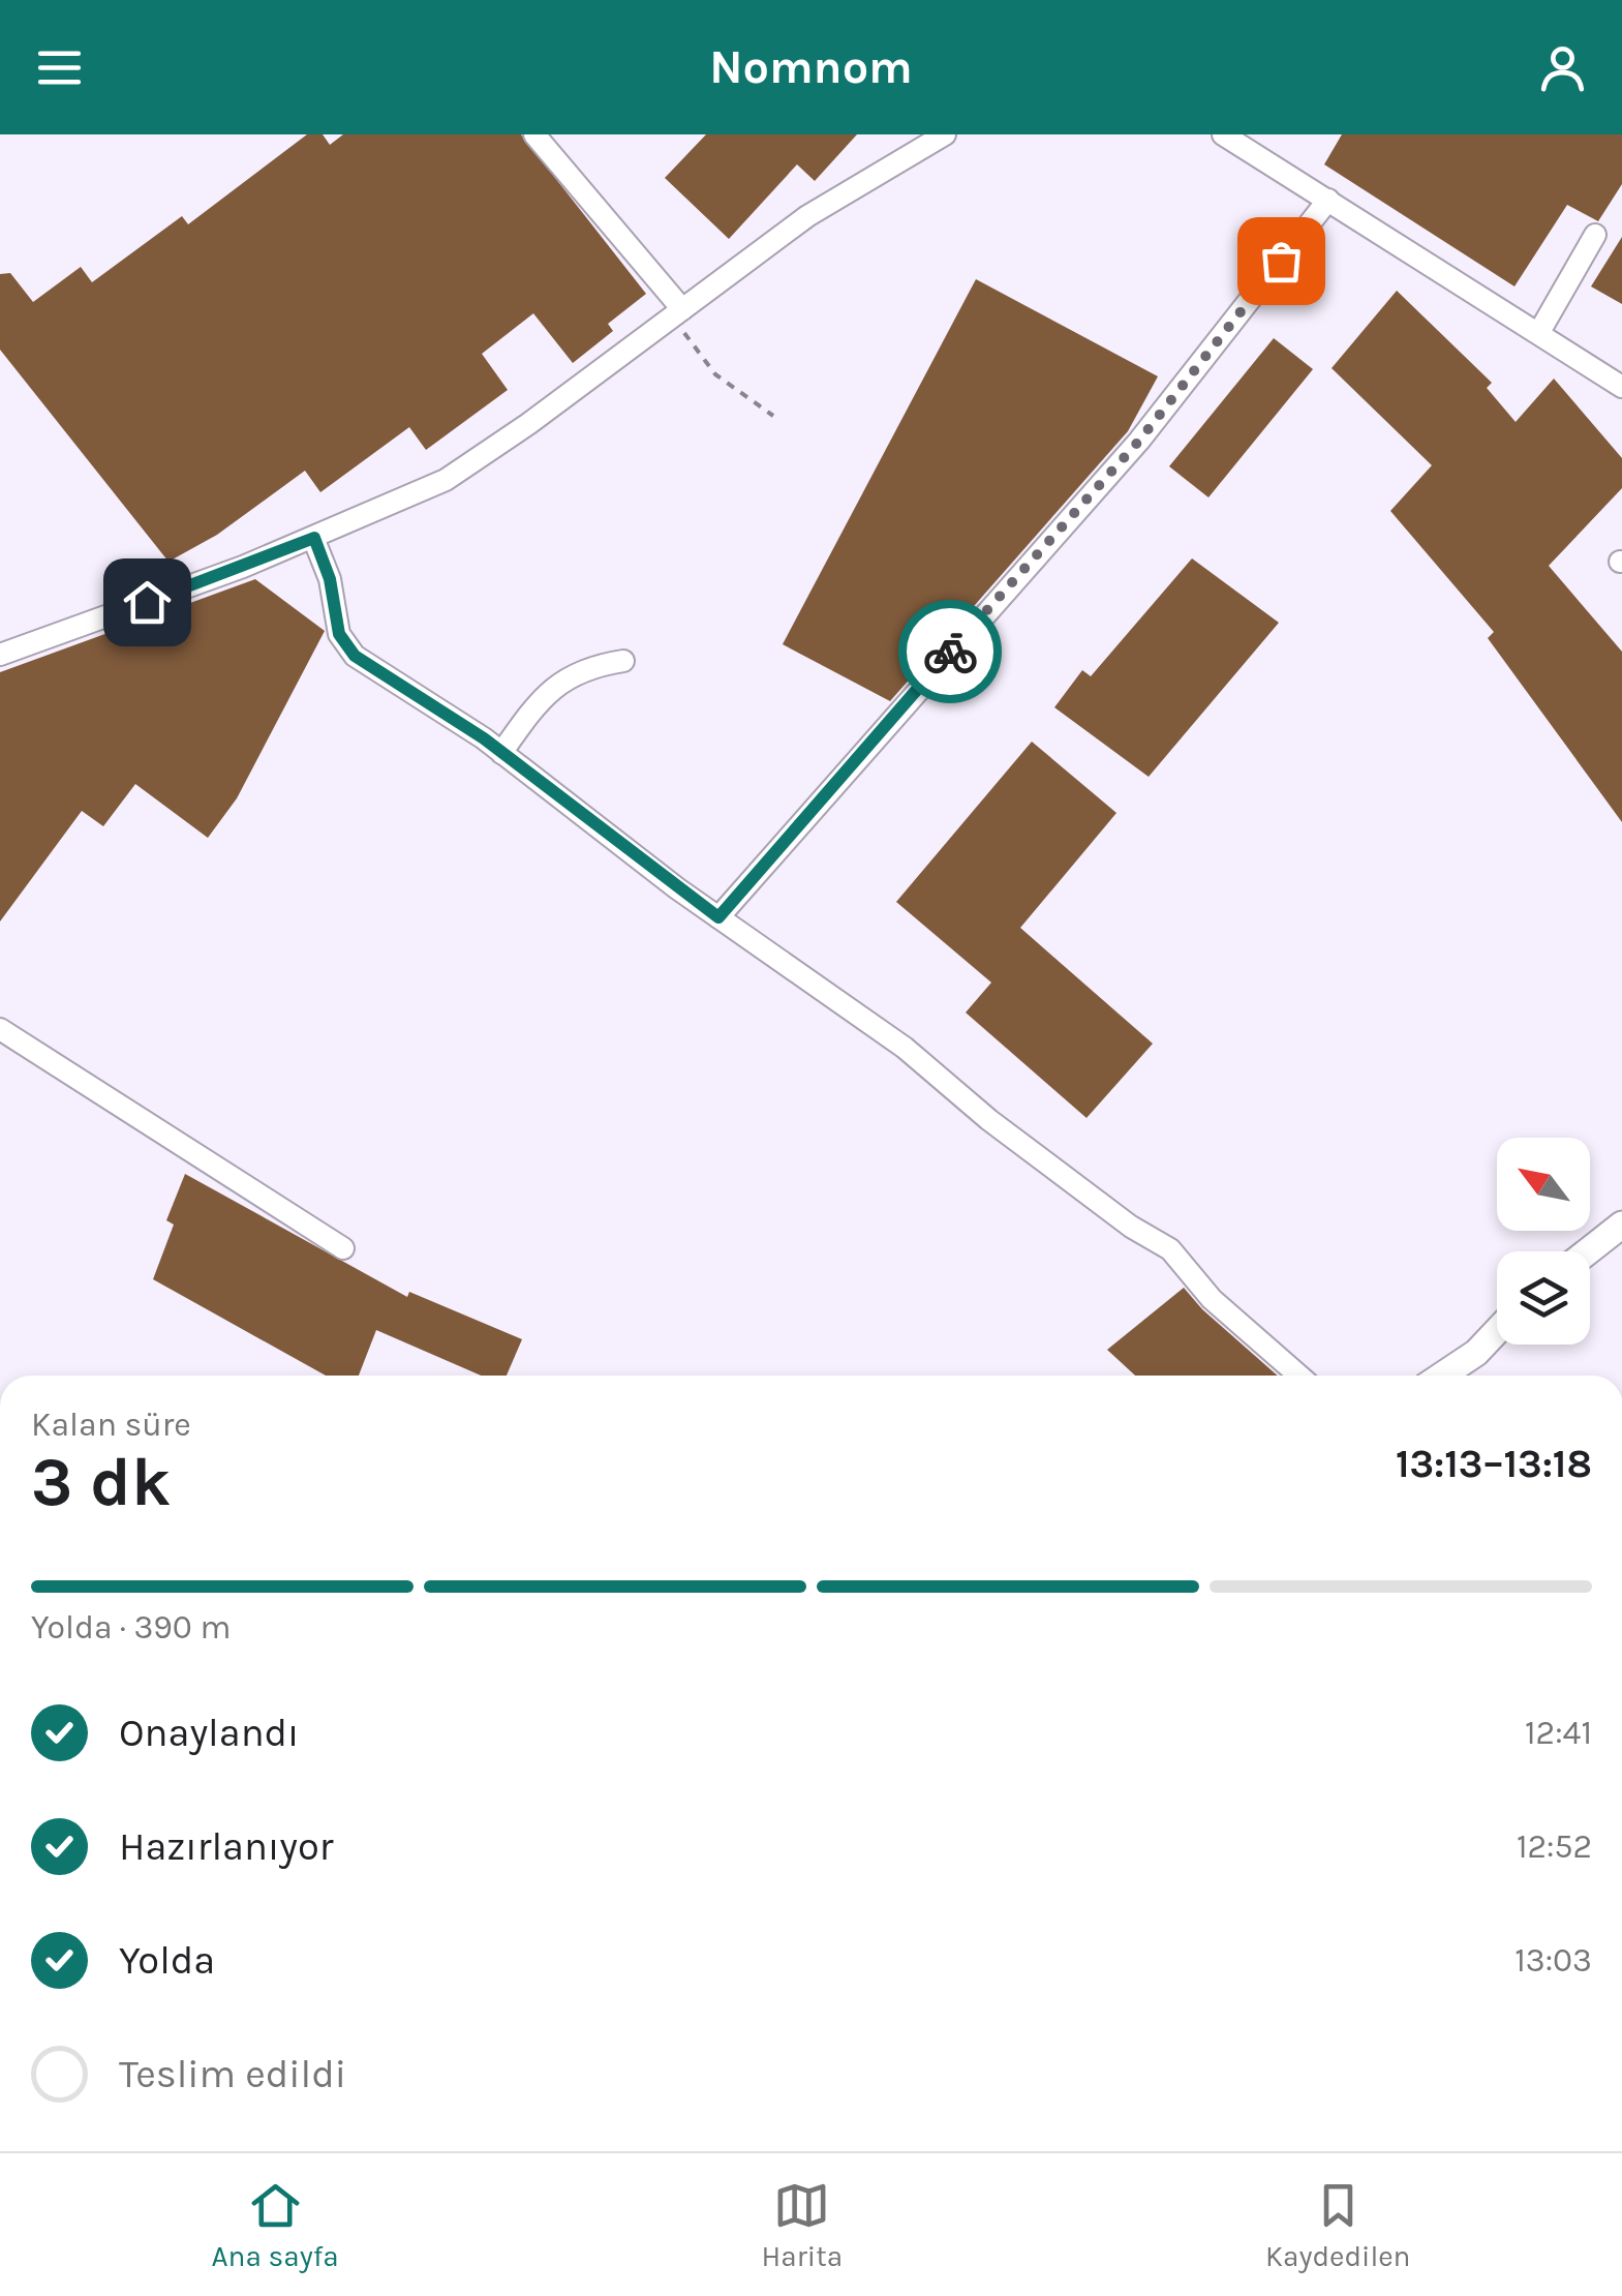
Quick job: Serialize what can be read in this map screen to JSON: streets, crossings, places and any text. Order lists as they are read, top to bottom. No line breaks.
{"north":"top left","page":{"header":"Nomnom","heading":["3 dk","Kalan süre","13:13–13:18"],"bar":"Yolda · 390 m","list":[["Onaylandı","12:41"],["Hazırlanıyor","12:52"],["Yolda","13:03"],"Teslim edildi"],"tabs":["Ana sayfa","Harita","Kaydedilen"]}}
